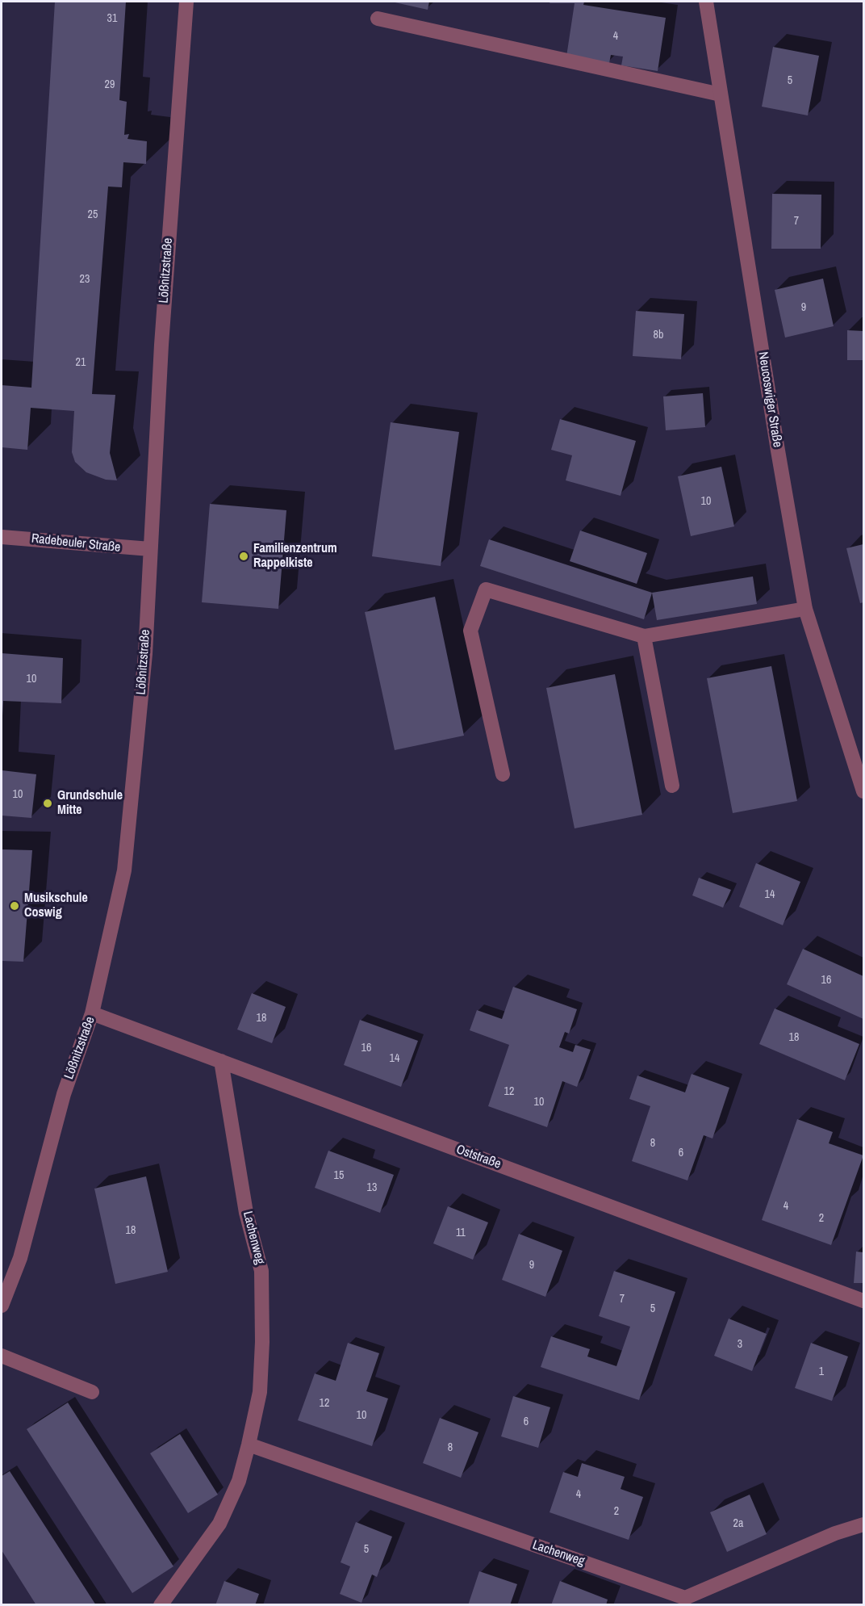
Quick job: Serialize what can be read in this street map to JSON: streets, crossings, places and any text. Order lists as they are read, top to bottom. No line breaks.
{"streets":{"street":["Lößnitzstraße","Neucoswiger Straße","Radebeuler Straße","Oststraße","Lachenweg"]},"crossings":[["Lößnitzstraße","Radebeuler Straße"],["Lößnitzstraße","Oststraße"],["Oststraße","Lachenweg"]],"places":["Familienzentrum Rappelkiste","Grundschule Mitte","Musikschule Coswig"],"house_numbers":["31","4","5","29","25","7","23","9","8b","21","10","10","10","14","16","18","18","16","14","12","10","8","6","15","13","4","2","18","11","9","7","5","3","1","12","10","6","8","4","2","2a","5"]}
